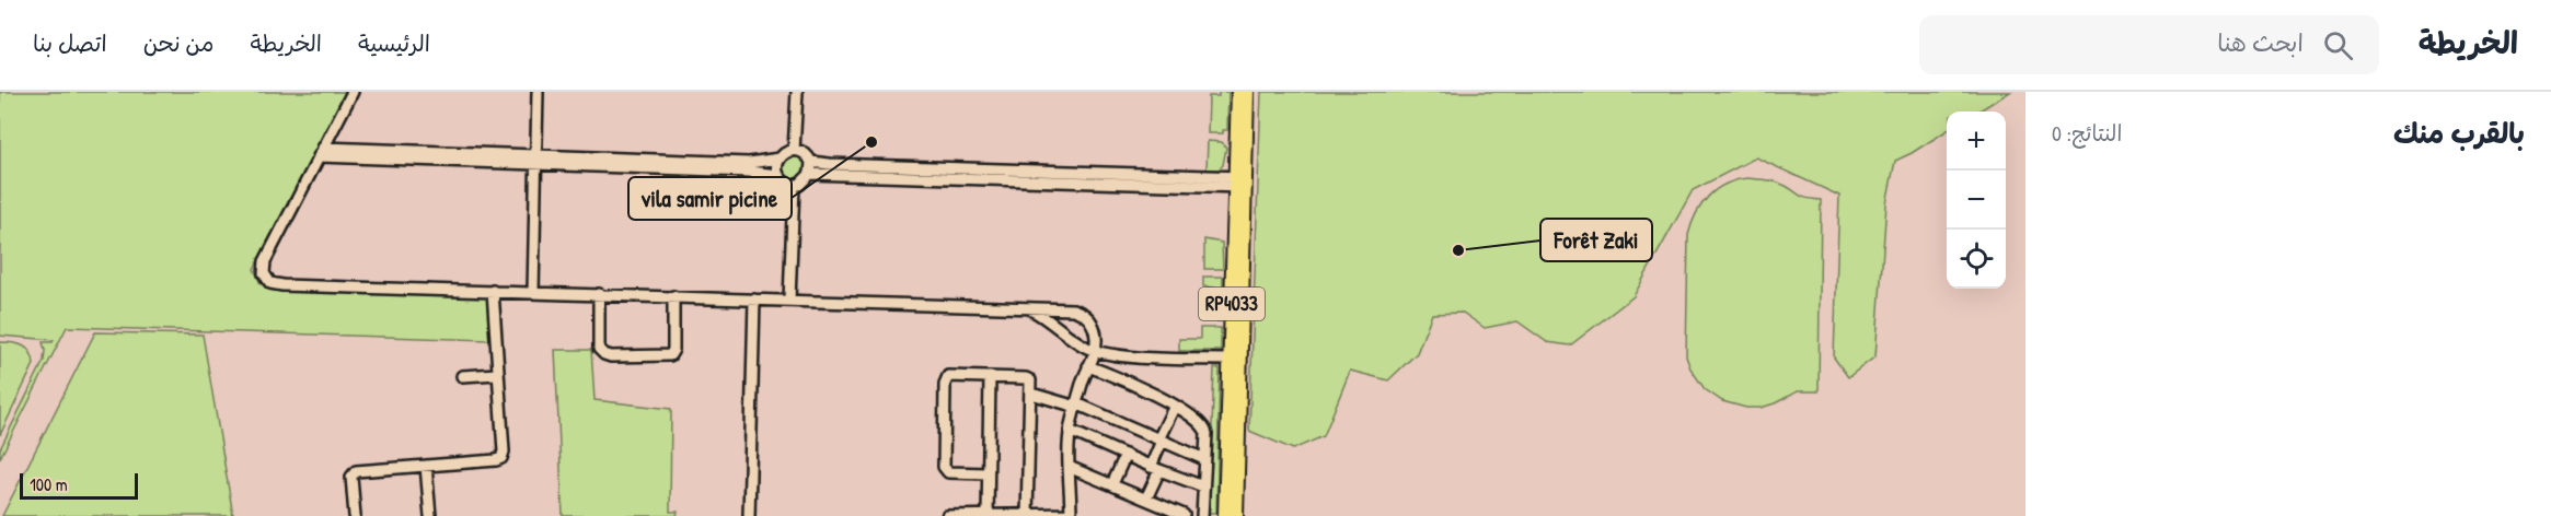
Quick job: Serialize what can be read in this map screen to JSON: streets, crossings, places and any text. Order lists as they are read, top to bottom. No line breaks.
{"streets":{"main road":["RP4033"]},"places":["vila samir picine","Forêt Zaki"],"scale_bar":"100 m","page":{"header":"الخريطة","search":"ابحث هنا","nav":["الرئيسية","الخريطة","من نحن","اتصل بنا"],"heading":["بالقرب منك","النتائج: 0"],"map_buttons":["+","−"],"scale":"100 m"}}
